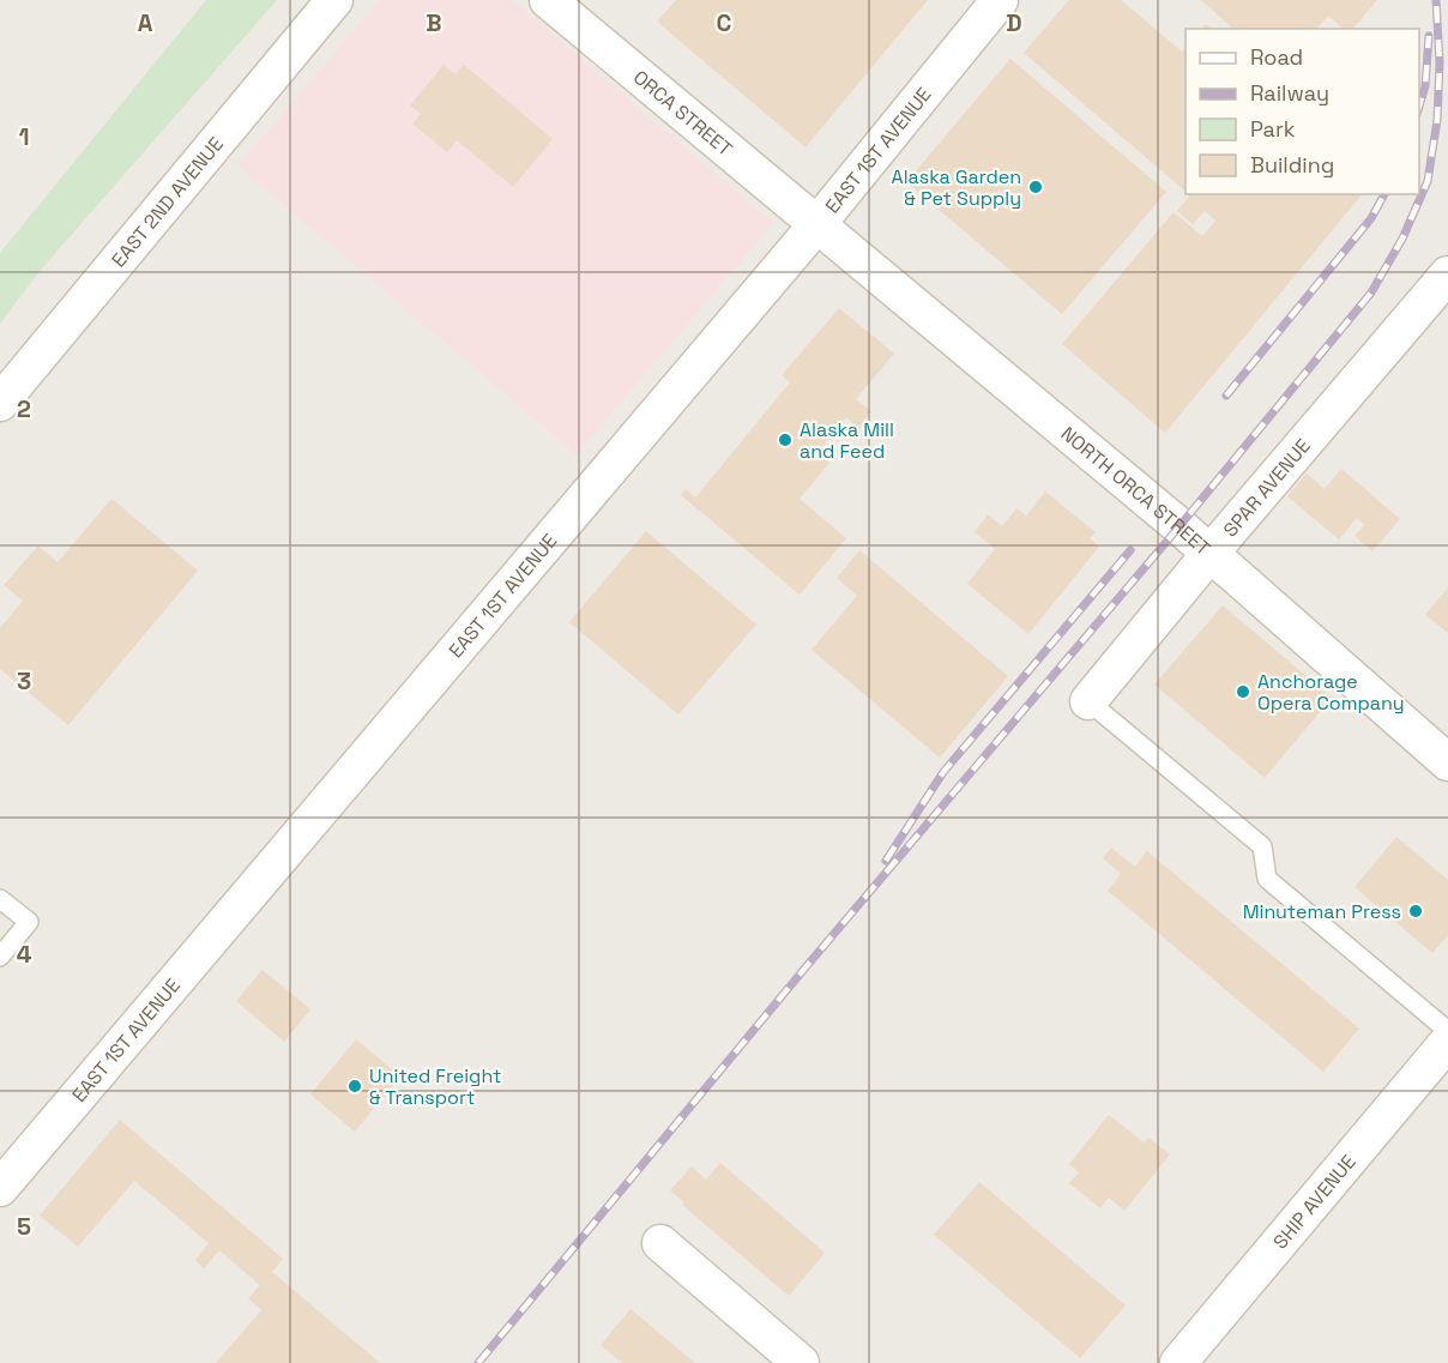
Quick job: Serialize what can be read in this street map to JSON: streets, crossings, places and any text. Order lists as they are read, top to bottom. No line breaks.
{"streets":{"street":["ORCA STREET","EAST 1ST AVENUE","EAST 2ND AVENUE","SPAR AVENUE","NORTH ORCA STREET","SHIP AVENUE"]},"crossings":[["ORCA STREET","EAST 1ST AVENUE"],["ORCA STREET","NORTH ORCA STREET"],["EAST 1ST AVENUE","NORTH ORCA STREET"],["SPAR AVENUE","NORTH ORCA STREET"]],"places":["Alaska Garden & Pet Supply","Alaska Mill and Feed","Anchorage Opera Company","Minuteman Press","United Freight & Transport"],"legend":["Road","Railway","Park","Building"],"grid":{"columns":["A","B","C","D"],"rows":["1","2","3","4","5"]}}
